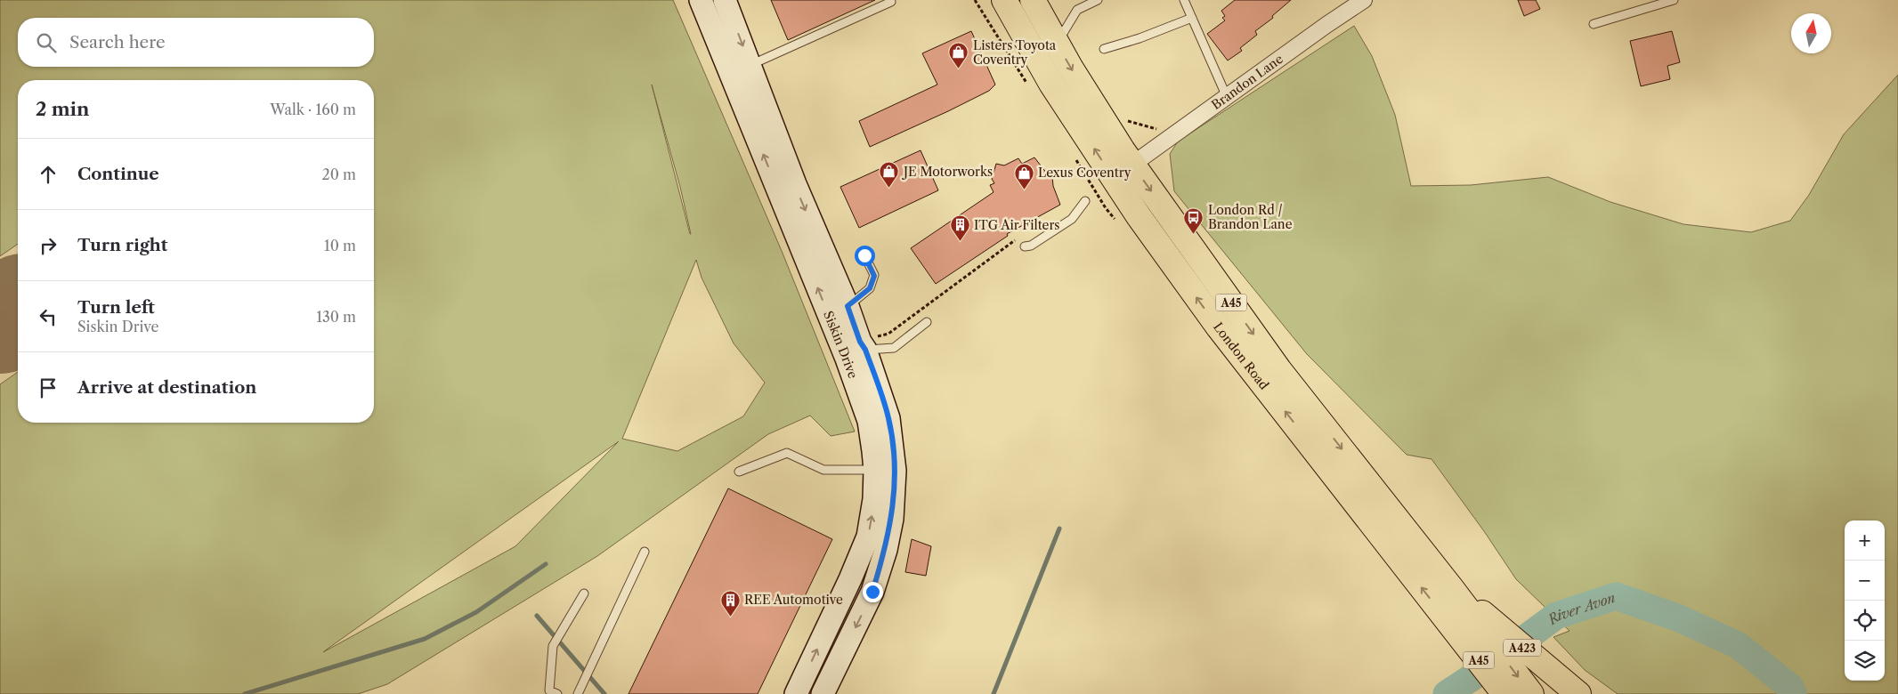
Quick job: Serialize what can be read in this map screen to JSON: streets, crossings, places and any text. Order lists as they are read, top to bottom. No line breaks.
{"streets":{"highway":["A45","London Road","A423"],"street":["Brandon Lane","Siskin Drive"]},"crossings":[["Brandon Lane","London Road"],["London Road","A423"]],"water":["River Avon"],"places":{"shop":["Listers Toyota Coventry","JE Motorworks","Lexus Coventry"],"bus stop":["London Rd / Brandon Lane"],"building":["ITG Air Filters","REE Automotive"]},"north":"top","page":{"search":"Search here","heading":["2 min","Walk · 160 m"],"list":[["Continue","20 m"],["Turn right","10 m"],["Turn left","Siskin Drive","130 m"],"Arrive at destination"],"map_buttons":["+","−"]}}
